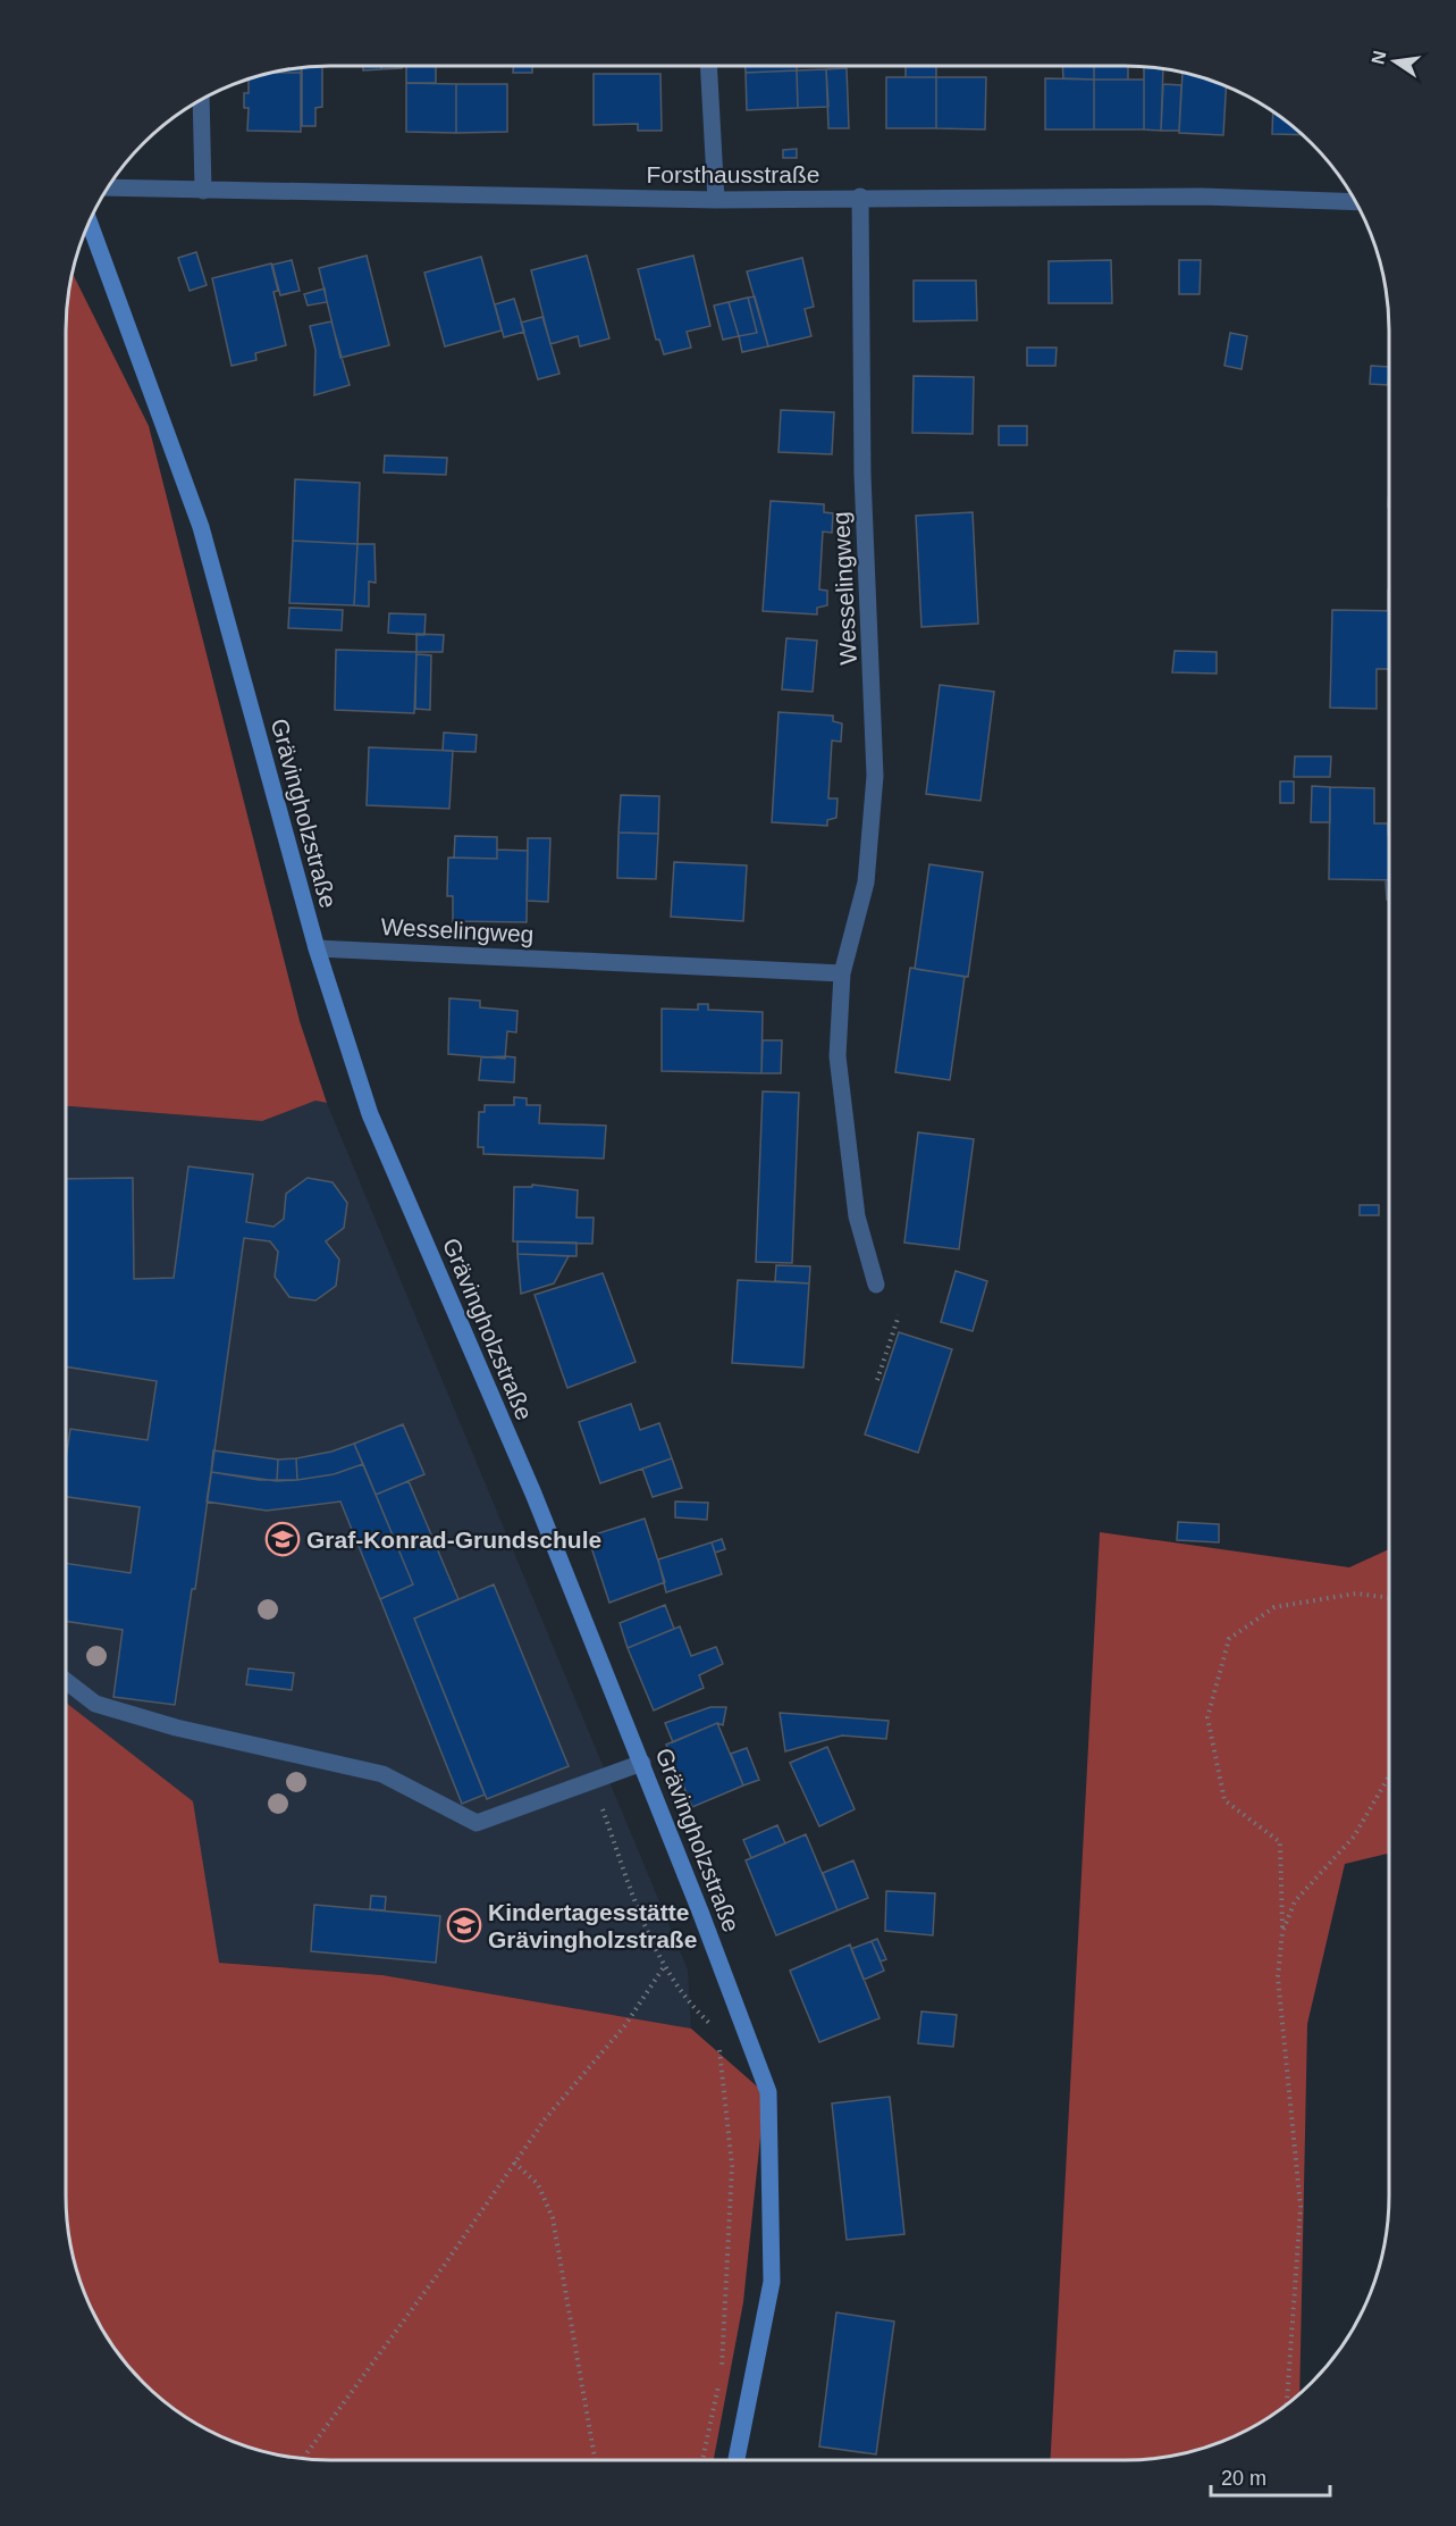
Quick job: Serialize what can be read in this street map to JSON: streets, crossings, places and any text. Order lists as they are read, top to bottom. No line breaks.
{"streets":{"main road":["Grävingholzstraße"],"street":["Forsthausstraße","Wesselingweg"]},"crossings":[["Forsthausstraße","Wesselingweg"],["Wesselingweg","Grävingholzstraße"]],"places":{"school or university":["Graf-Konrad-Grundschule","Kindertagesstätte Grävingholzstraße"]},"scale_bar":"20 m","north":"left"}
